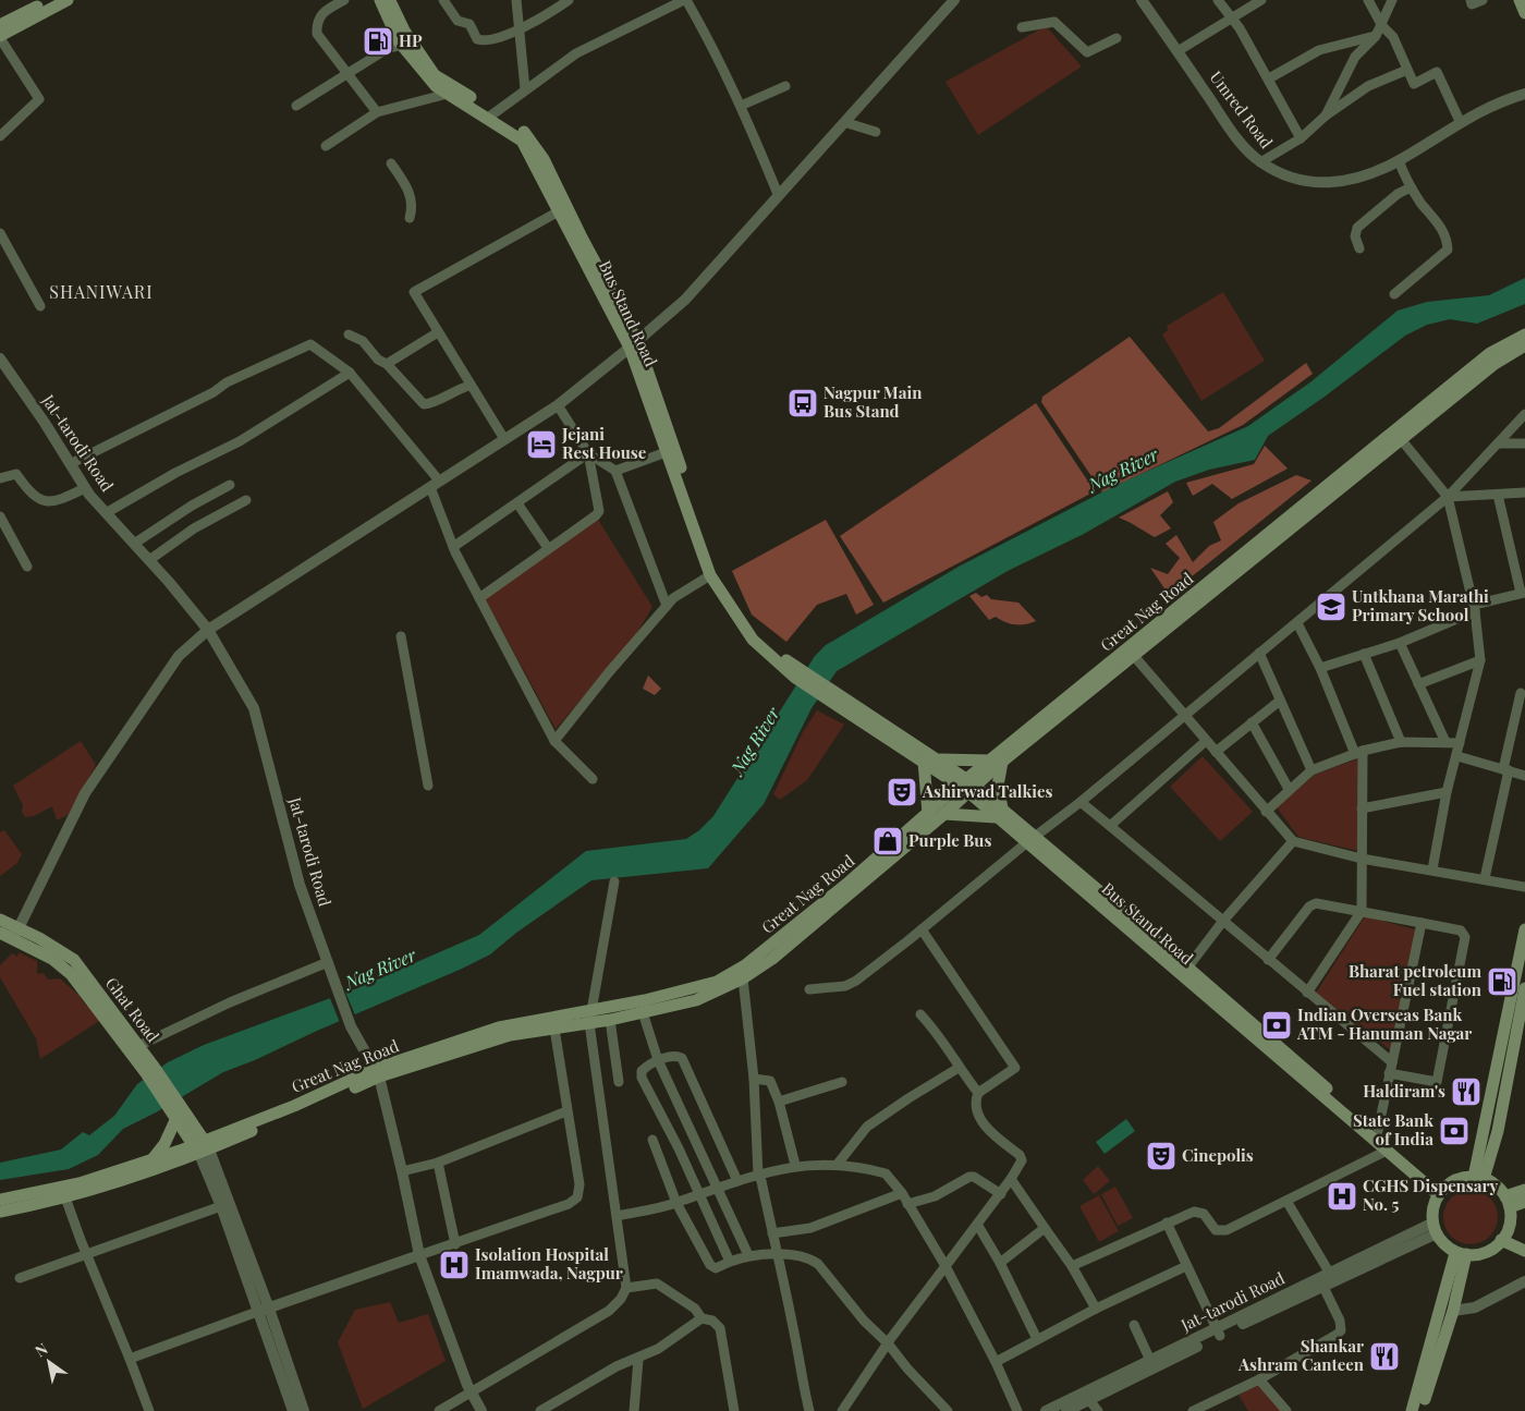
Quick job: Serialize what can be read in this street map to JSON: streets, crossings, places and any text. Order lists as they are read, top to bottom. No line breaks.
{"streets":{"main road":["Bus Stand Road","Great Nag Road","Ghat Road"],"street":["Umred Road","Jat-tarodi Road"]},"crossings":[["Bus Stand Road","Jat-tarodi Road"],["Bus Stand Road","Great Nag Road"],["Jat-tarodi Road","Great Nag Road"],["Great Nag Road","Ghat Road"]],"districts":["SHANIWARI"],"water":["Nag River"],"places":{"fuel station":["HP","Bharat petroleum Fuel station"],"bus stop":["Nagpur Main Bus Stand"],"hotel":["Jejani Rest House"],"school or university":["Untkhana Marathi Primary School"],"theatre":["Ashirwad Talkies","Cinepolis"],"shop":["Purple Bus"],"bank":["Indian Overseas Bank ATM - Hanuman Nagar","State Bank of India"],"restaurant":["Haldiram's","Shankar Ashram Canteen"],"hospital":["CGHS Dispensary No. 5","Isolation Hospital Imamwada, Nagpur"]},"north":"top left"}
